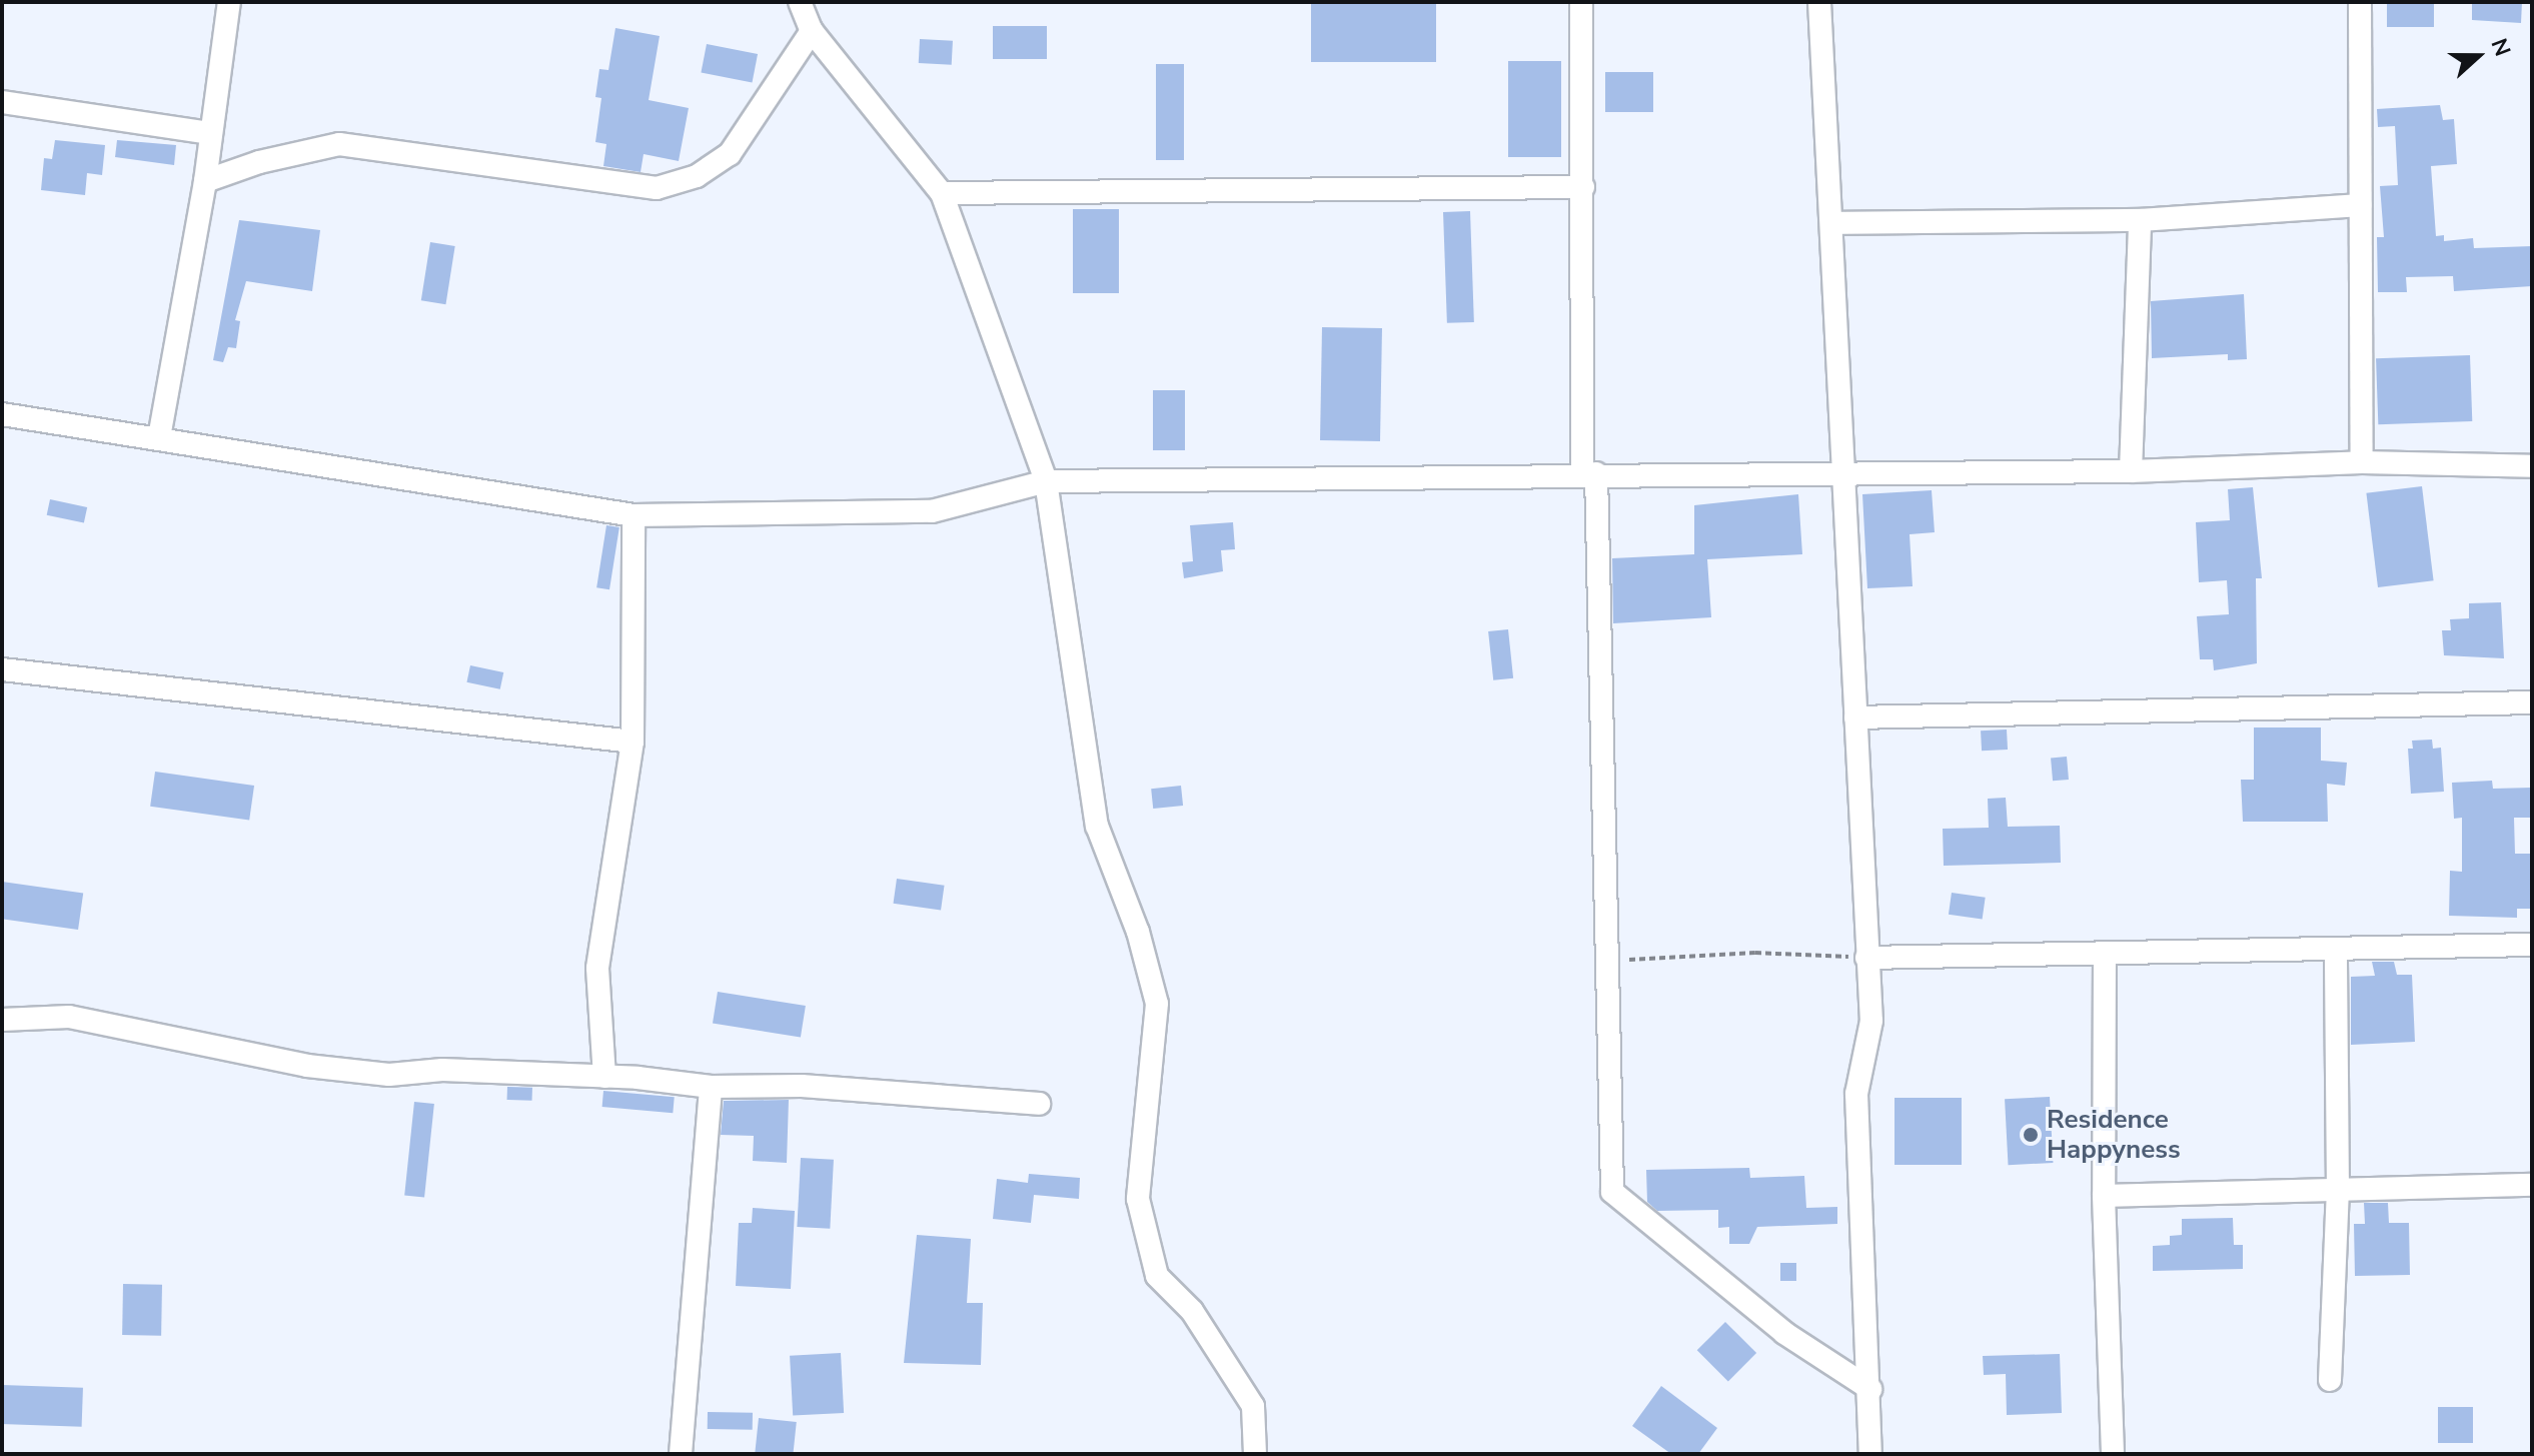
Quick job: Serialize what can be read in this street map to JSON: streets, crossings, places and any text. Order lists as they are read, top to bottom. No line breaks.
{"places":["Residence Happyness"],"north":"right"}
